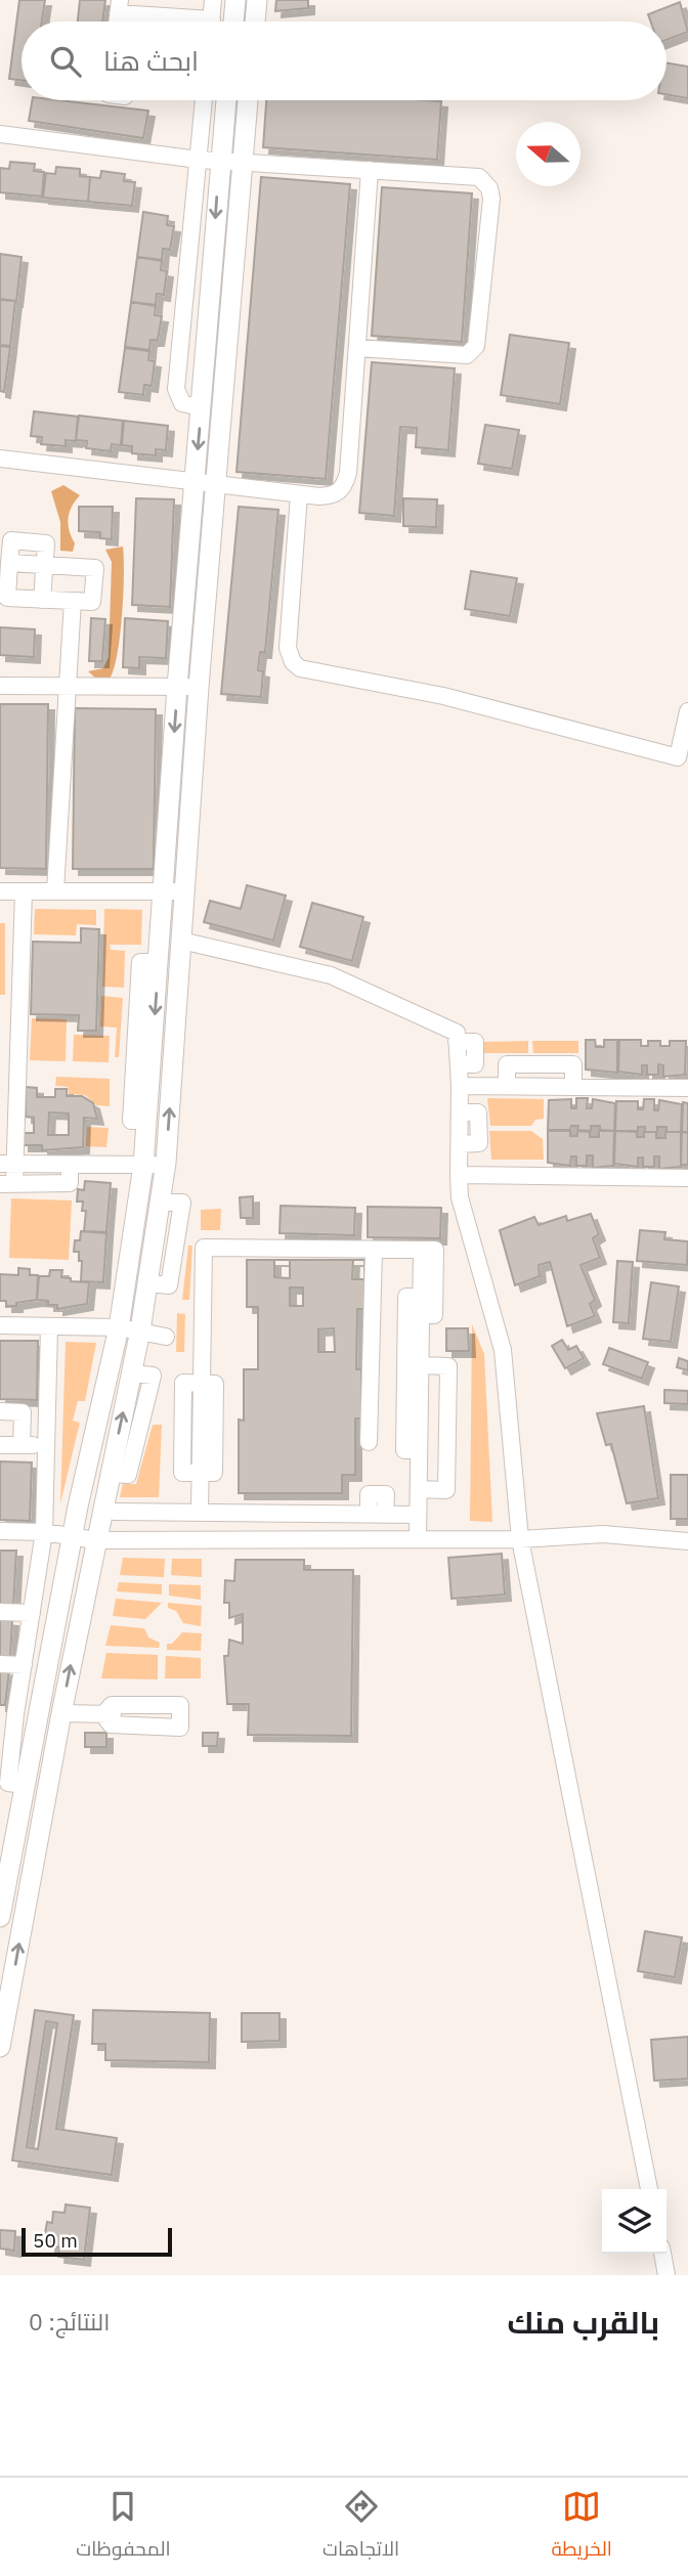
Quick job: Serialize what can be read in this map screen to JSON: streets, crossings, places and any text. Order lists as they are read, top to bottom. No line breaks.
{"scale_bar":"50 m","north":"left","page":{"search":"ابحث هنا","scale":"50 m","heading":["بالقرب منك","النتائج: 0"],"nav":["الخريطة","الاتجاهات","المحفوظات"]}}
